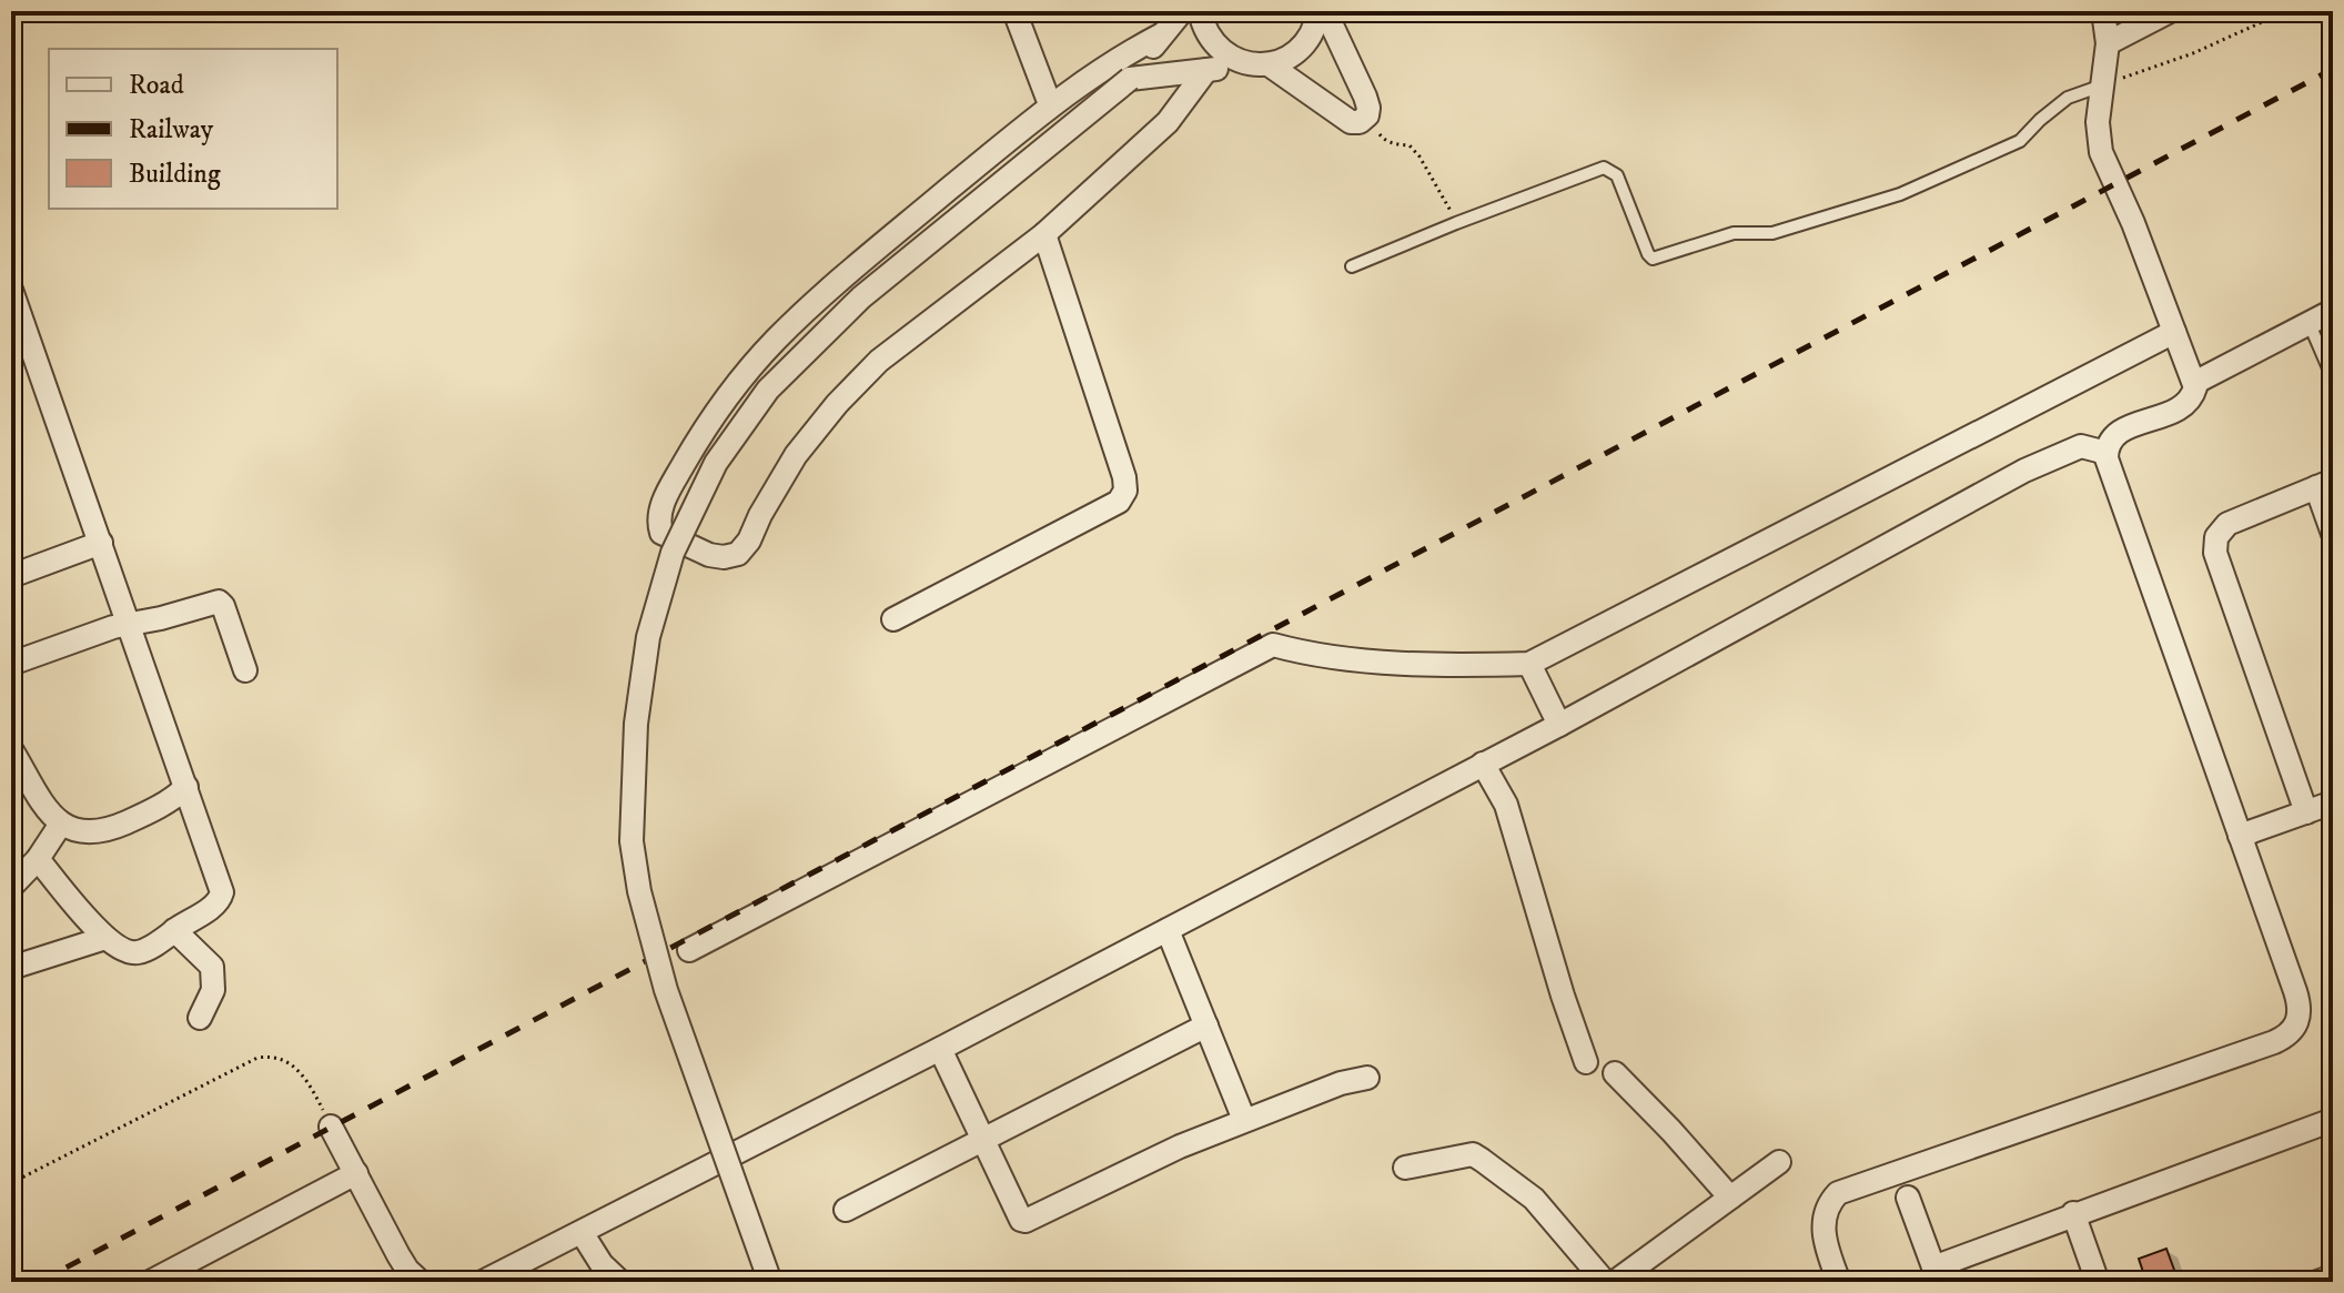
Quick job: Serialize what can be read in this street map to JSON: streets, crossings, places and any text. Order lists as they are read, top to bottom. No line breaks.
{"legend":["Road","Railway","Building"]}
